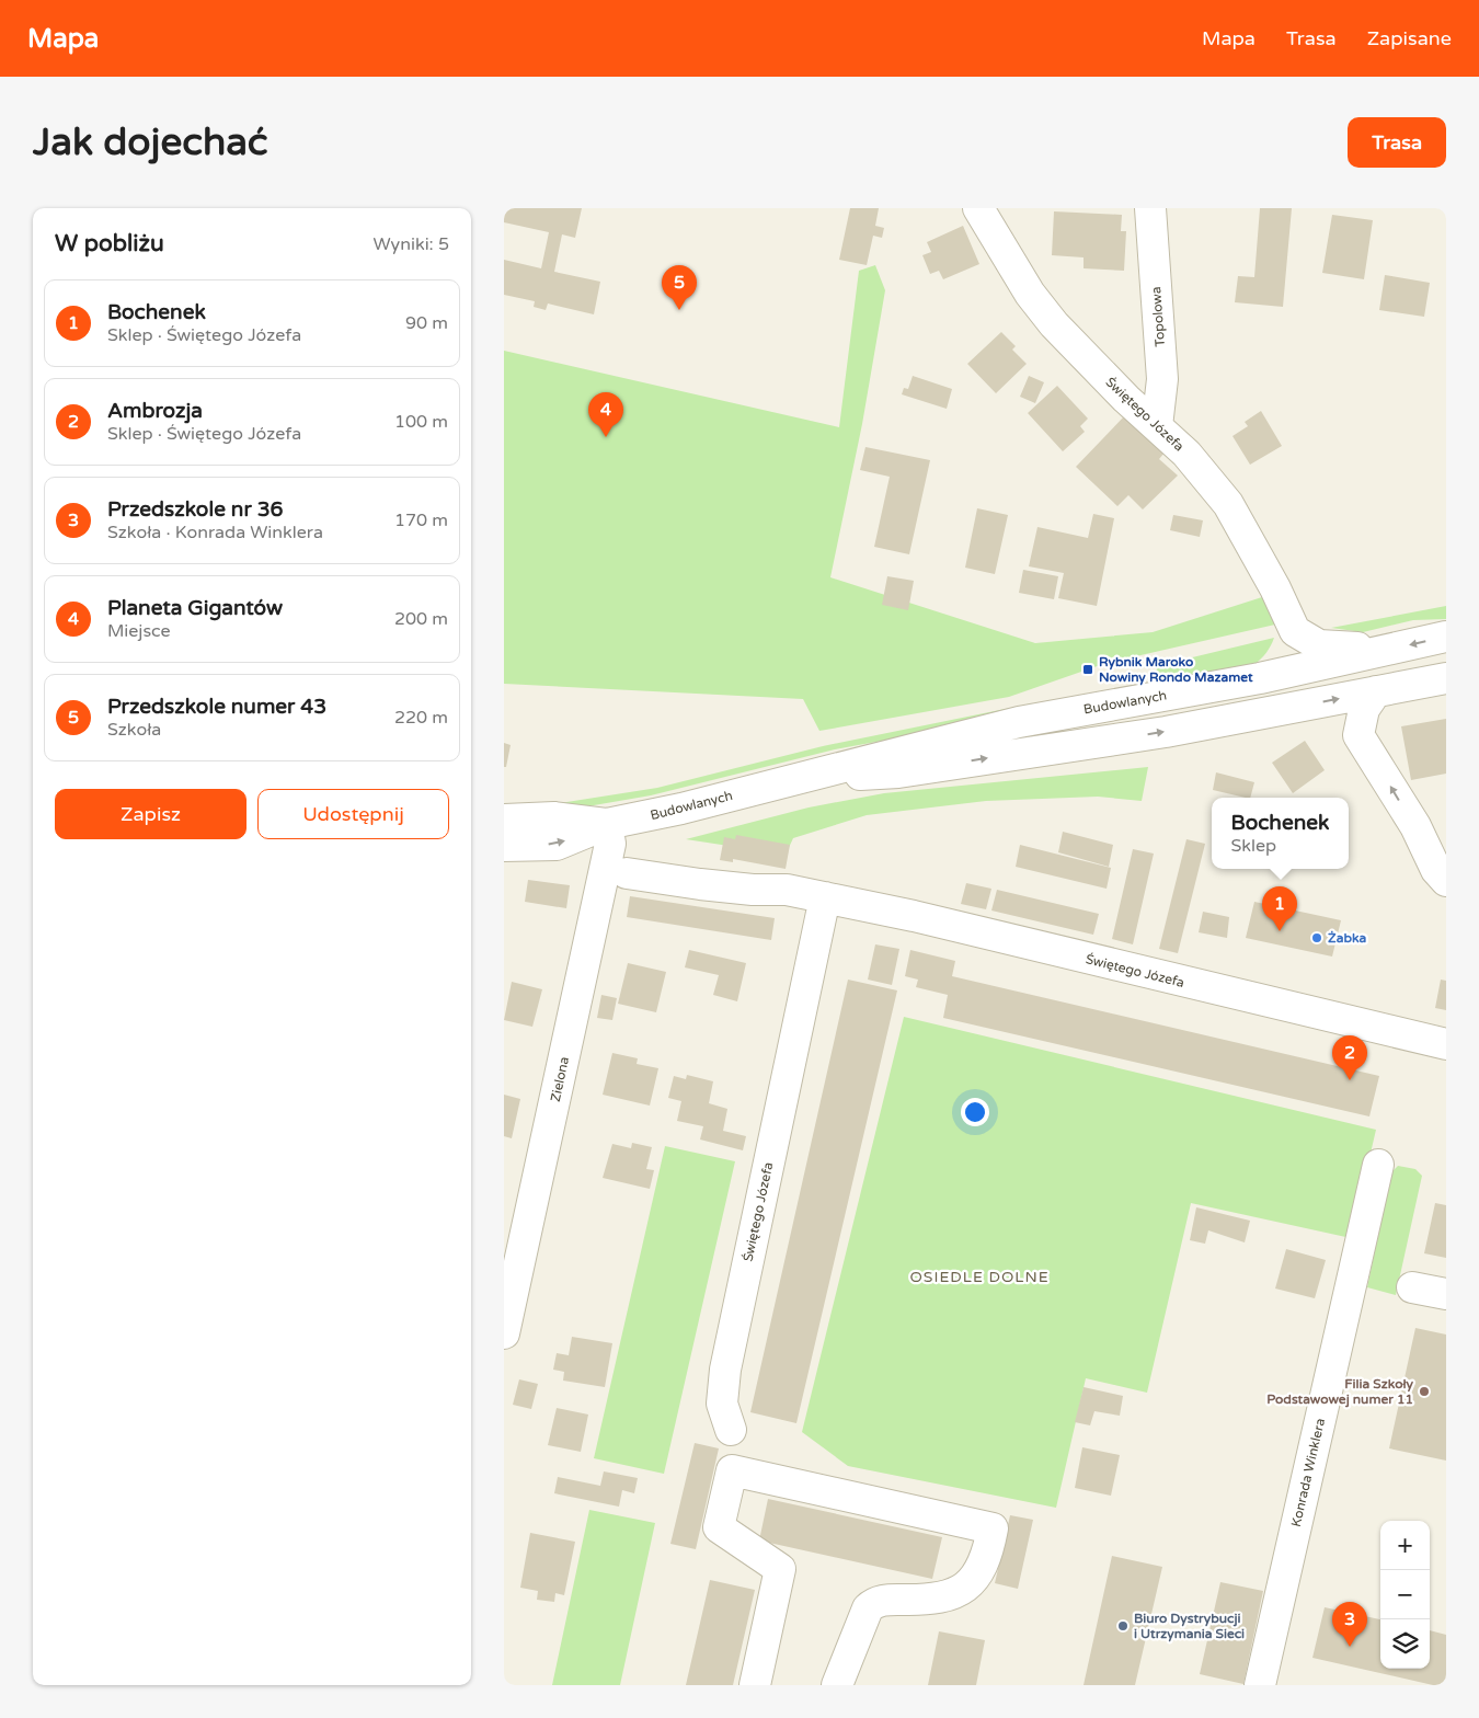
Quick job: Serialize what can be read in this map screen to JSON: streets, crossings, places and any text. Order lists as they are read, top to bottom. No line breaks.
{"streets":{"street":["Topolowa","Świętego Józefa","Budowlanych","Zielona","Konrada Winklera"]},"crossings":[["Topolowa","Świętego Józefa"],["Budowlanych","Zielona"]],"districts":["OSIEDLE DOLNE"],"places":{"transit":["Rybnik Maroko Nowiny Rondo Mazamet"],"other":["Żabka","Filia Szkoły Podstawowej numer 11","Biuro Dystrybucji i Utrzymania Sieci"]},"page":{"header":"Mapa","nav":["Mapa","Trasa","Zapisane"],"buttons":["Trasa",["Zapisz","Udostępnij"]],"title":"Jak dojechać","heading":["W pobliżu","Wyniki: 5"],"pins":["5","4","1","2","3"],"list":[{"mark":"1","name":"Bochenek","note":"Sklep · Świętego Józefa","value":"90 m"},{"mark":"2","name":"Ambrozja","note":"Sklep · Świętego Józefa","value":"100 m"},{"mark":"3","name":"Przedszkole nr 36","note":"Szkoła · Konrada Winklera","value":"170 m"},{"mark":"4","name":"Planeta Gigantów","note":"Miejsce","value":"200 m"},{"mark":"5","name":"Przedszkole numer 43","note":"Szkoła","value":"220 m"}],"popup":["Bochenek","Sklep"],"map_buttons":["+","−"]}}
